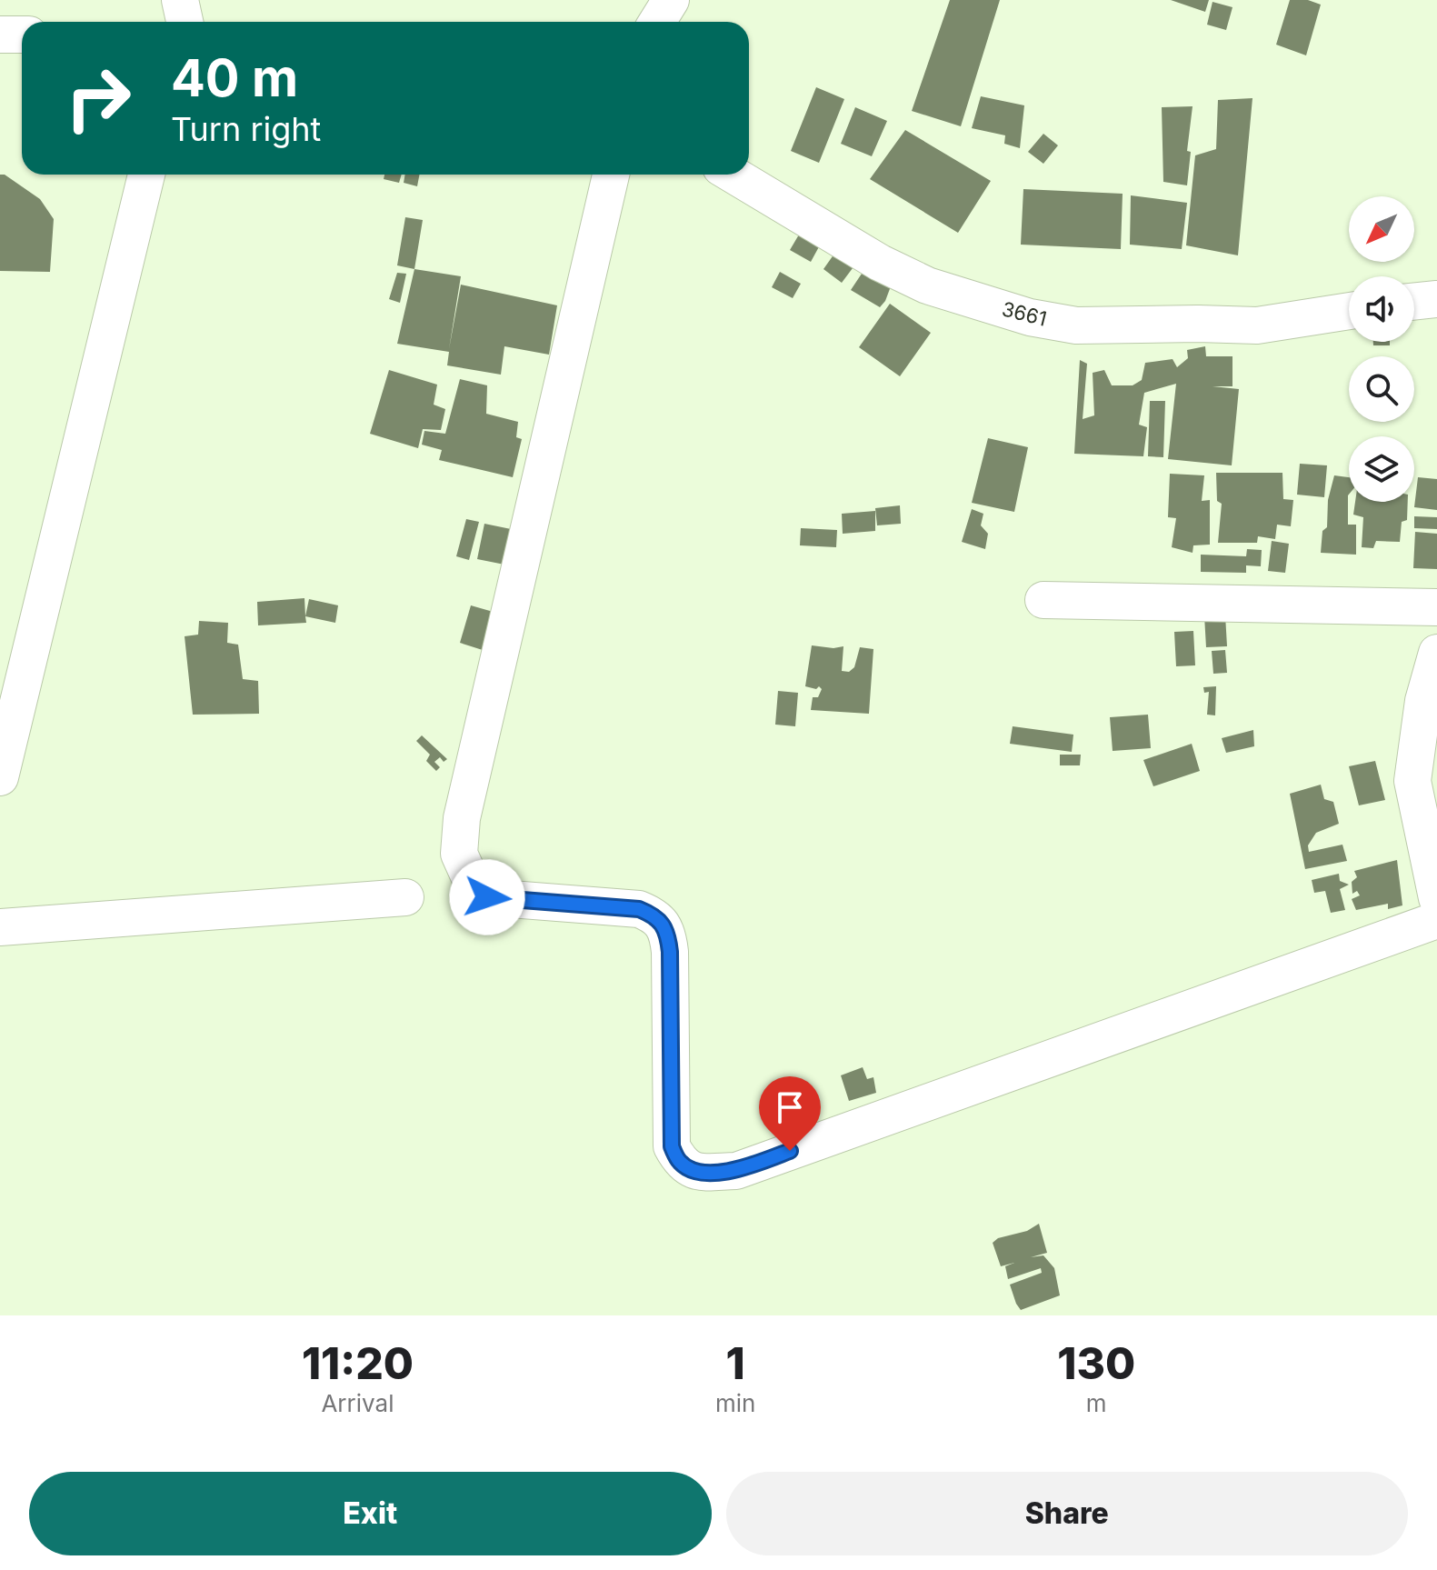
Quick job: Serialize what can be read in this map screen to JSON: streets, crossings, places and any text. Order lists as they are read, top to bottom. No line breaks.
{"streets":{"street":["3661"]},"north":"bottom left","page":{"turn":["40 m","Turn right"],"eta":["11:20","Arrival","1","min","130","m"],"buttons":["Exit","Share"]}}
